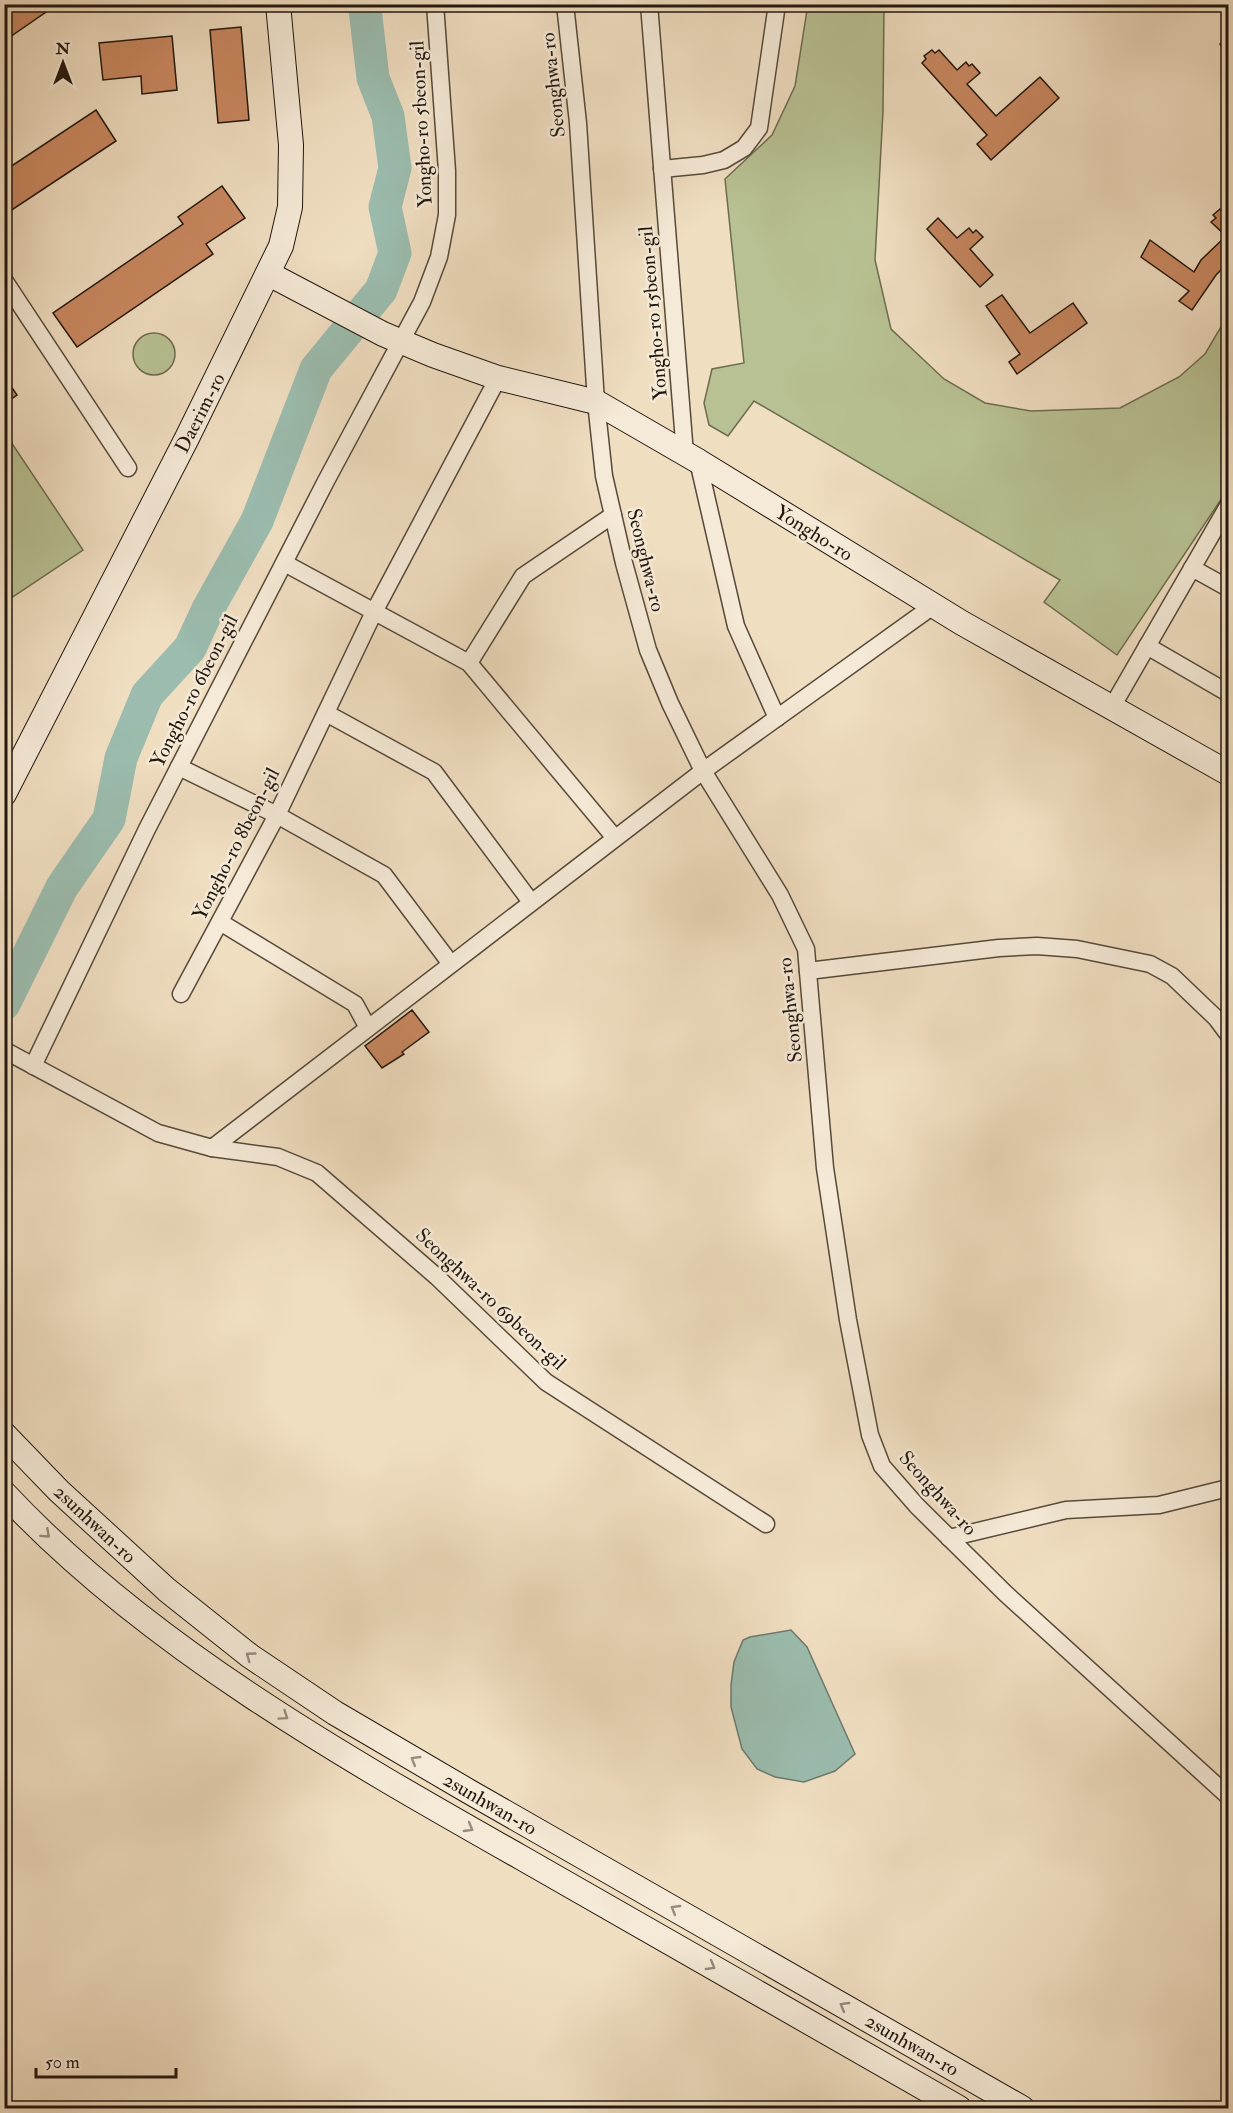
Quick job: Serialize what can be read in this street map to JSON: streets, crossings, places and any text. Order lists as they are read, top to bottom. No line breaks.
{"streets":{"street":["Seonghwa-ro","Yongho-ro 5beon-gil","Yongho-ro 15beon-gil","Daerim-ro","Yongho-ro","Yongho-ro 6beon-gil","Yongho-ro 8beon-gil","Seonghwa-ro 69beon-gil","2sunhwan-ro"]},"crossings":[["Seonghwa-ro","Yongho-ro"],["Yongho-ro 5beon-gil","Yongho-ro"],["Yongho-ro 5beon-gil","Yongho-ro 6beon-gil"],["Yongho-ro 15beon-gil","Yongho-ro"],["Daerim-ro","Yongho-ro"],["Yongho-ro","Yongho-ro 6beon-gil"],["Yongho-ro","Yongho-ro 8beon-gil"],["Yongho-ro 6beon-gil","Seonghwa-ro 69beon-gil"]],"scale_bar":"50 m","north":"top"}
